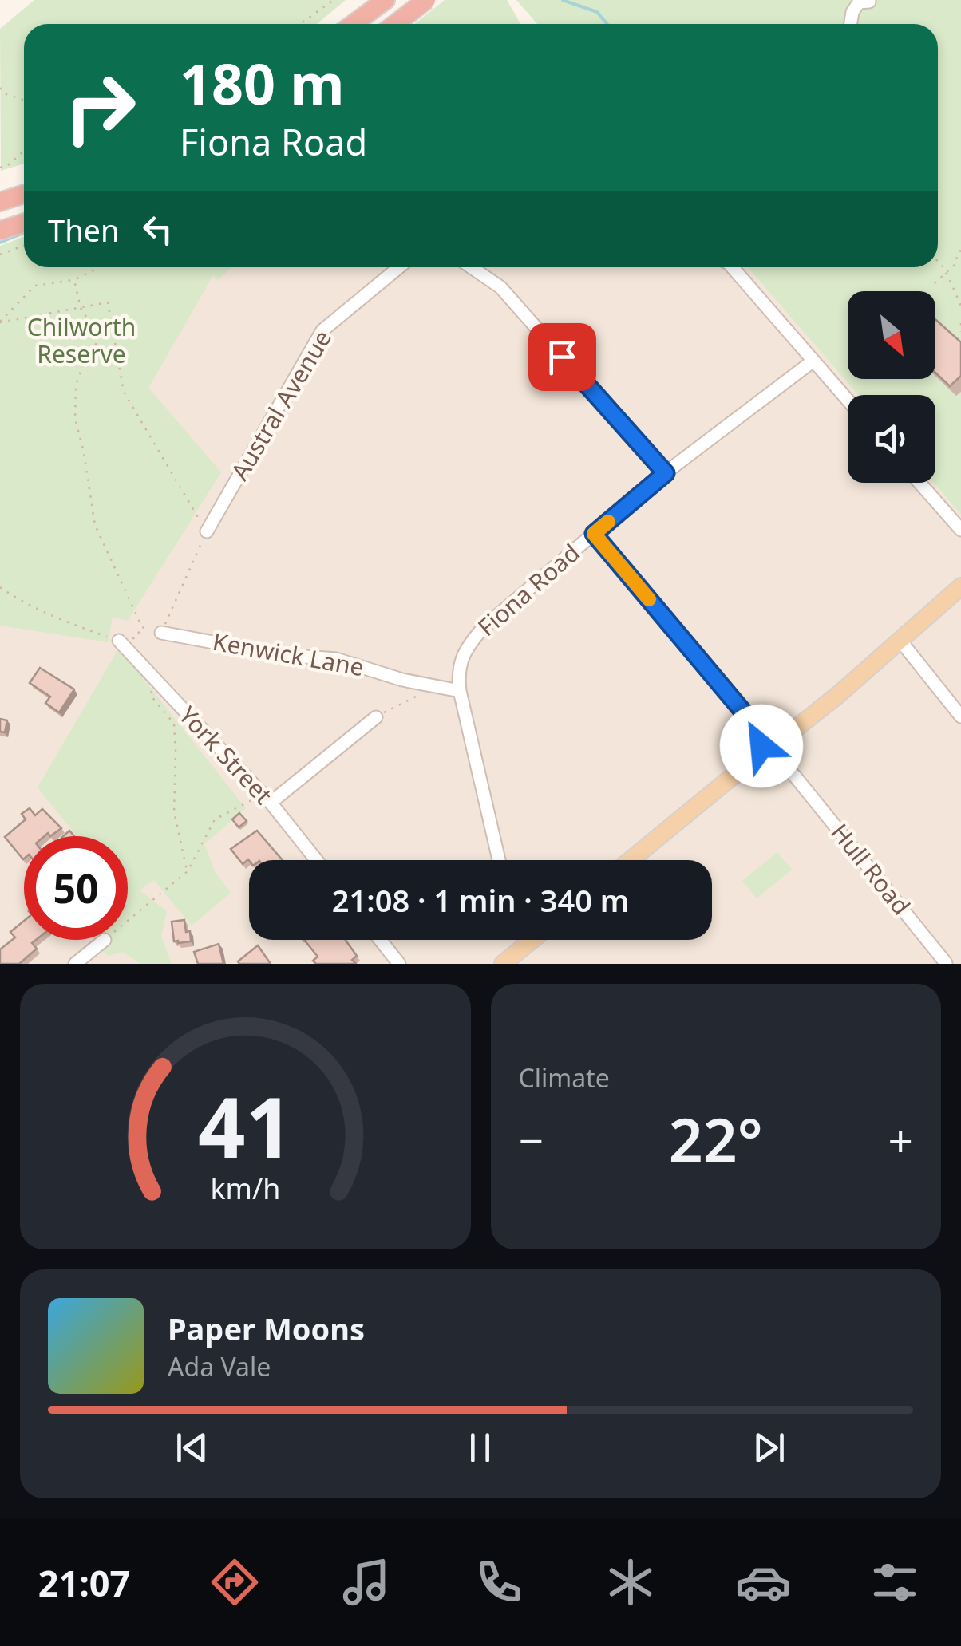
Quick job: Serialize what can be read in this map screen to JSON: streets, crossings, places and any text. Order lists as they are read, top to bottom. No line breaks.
{"streets":{"street":["Austral Avenue","Fiona Road","Kenwick Lane","York Street","Hull Road"]},"crossings":[["Fiona Road","Kenwick Lane"],["Fiona Road","Hull Road"]],"parks":["Chilworth Reserve"],"north":"bottom right","page":{"turn":["180 m","Fiona Road"],"then":"Then","limit":"50","trip":"21:08 · 1 min · 340 m","tile":"Climate","heat":["−","22°","+"],"song":["Paper Moons","Ada Vale"],"tabs":"21:07","gauge":["41","km/h"]}}
